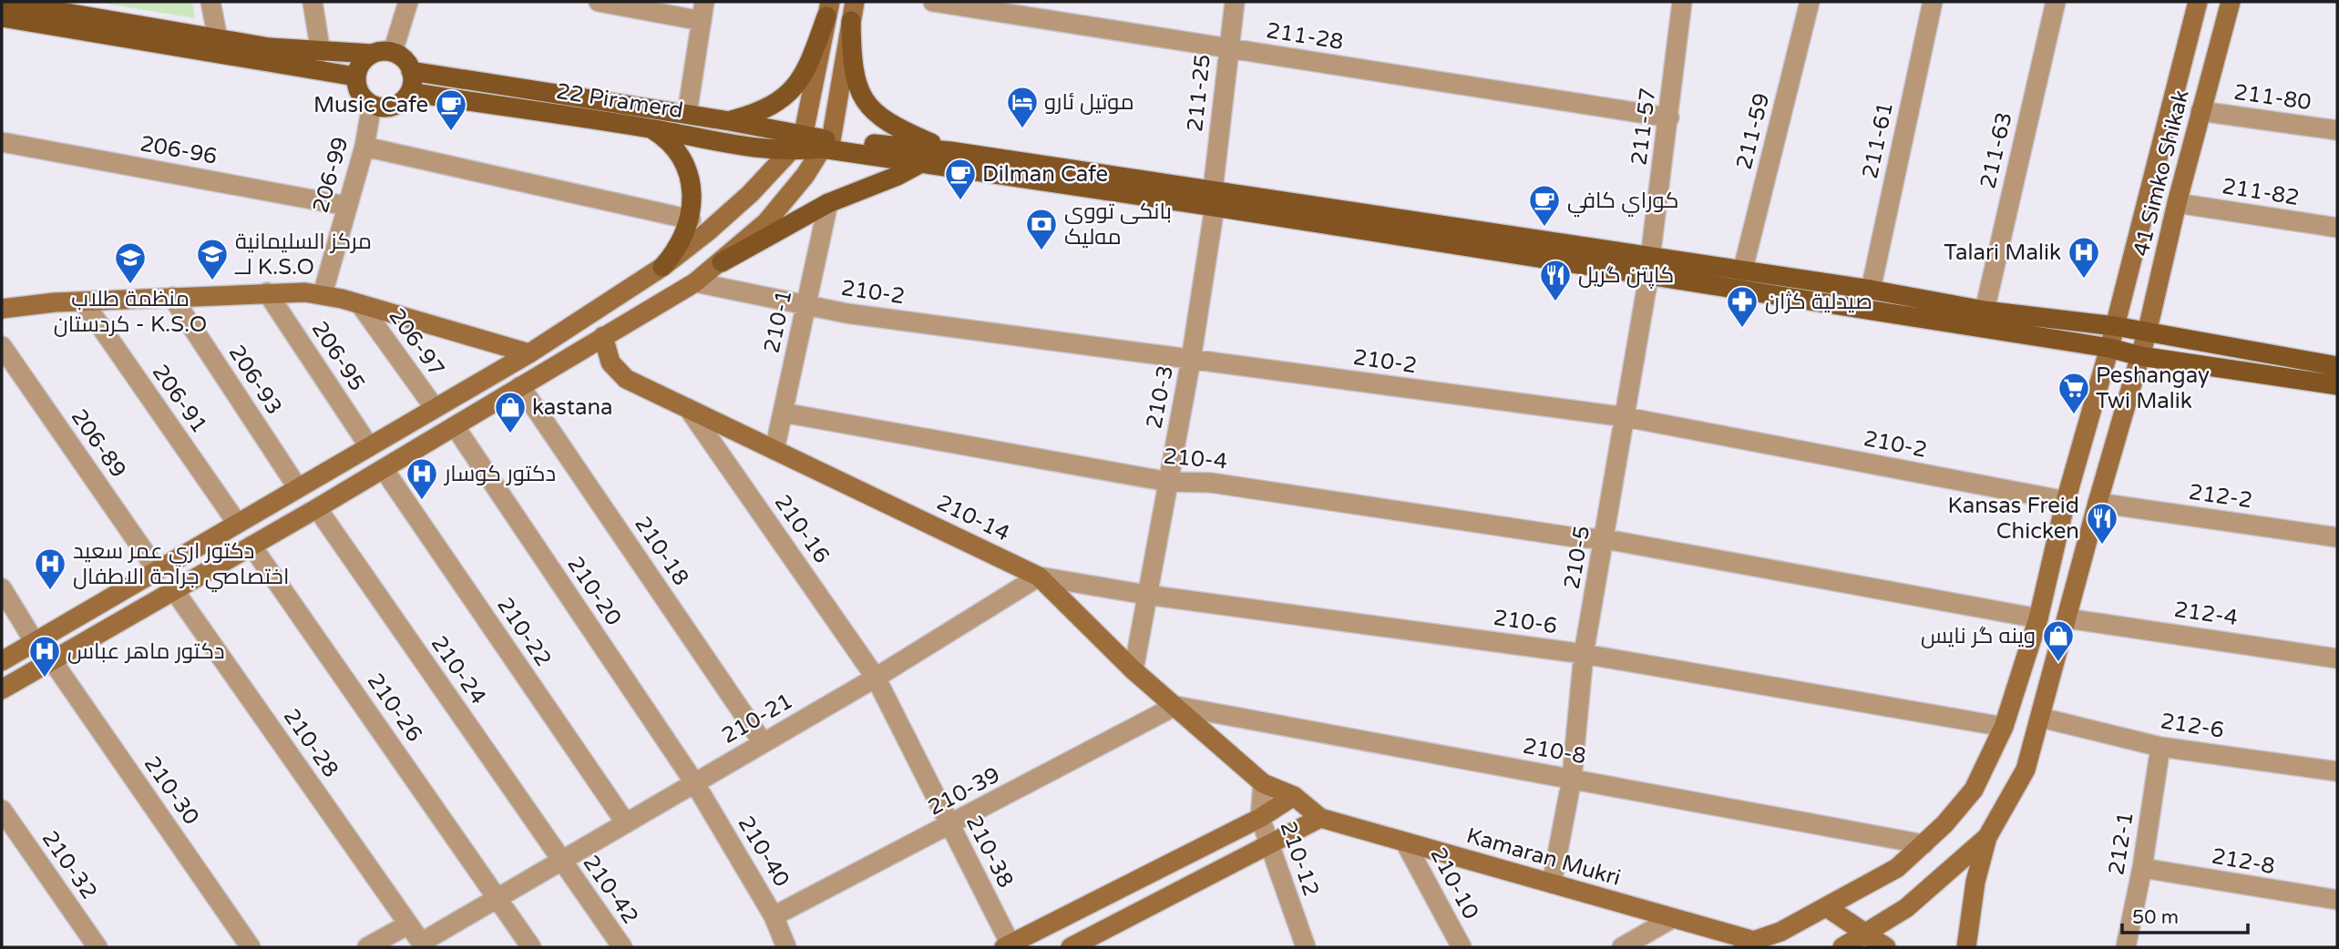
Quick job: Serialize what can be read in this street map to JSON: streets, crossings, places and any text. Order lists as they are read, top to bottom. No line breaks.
{"streets":{"main road":["22 Piramerd","41 Simko Shikak","210-14","Kamaran Mukri"],"street":["211-28","211-25","211-80","211-57","211-59","211-61","206-96","211-63","206-99","211-82","210-2","210-1","206-97","206-95","206-93","210-3","206-91","206-89","210-4","212-2","210-16","210-18","210-5","210-20","212-4","210-6","210-22","210-24","210-26","210-21","212-6","210-28","210-8","210-30","210-39","212-1","210-40","210-38","210-12","212-8","210-32","210-10","210-42"]},"crossings":[["211-28","211-25"],["211-28","211-57"],["211-25","210-3"],["211-80","41 Simko Shikak"],["22 Piramerd","206-99"],["211-57","210-5"],["206-96","206-99"],["41 Simko Shikak","211-82"],["41 Simko Shikak","210-2"],["41 Simko Shikak","210-4"],["41 Simko Shikak","212-2"],["41 Simko Shikak","212-4"],["41 Simko Shikak","210-6"],["41 Simko Shikak","212-6"],["41 Simko Shikak","210-8"],["41 Simko Shikak","Kamaran Mukri"],["210-2","210-1"],["210-2","210-3"],["210-2","210-5"],["210-1","210-4"],["210-1","210-14"],["210-3","210-4"],["210-3","210-14"],["210-3","210-6"],["210-4","210-5"],["210-14","210-16"],["210-14","210-6"],["210-14","210-21"],["210-14","210-8"],["210-14","210-39"],["210-14","Kamaran Mukri"],["210-14","210-12"],["210-16","210-21"],["210-16","210-38"],["210-18","210-21"],["210-5","210-6"],["210-5","210-8"],["210-5","Kamaran Mukri"],["210-20","210-21"],["210-20","210-40"],["210-6","210-21"],["210-22","210-21"],["210-24","210-21"],["210-24","210-42"],["210-26","210-21"],["210-21","210-28"],["210-21","210-40"],["210-21","210-38"],["210-21","210-42"],["212-6","212-1"],["210-8","210-39"],["210-39","210-40"],["210-39","210-38"],["212-1","212-8"],["Kamaran Mukri","210-10"]],"places":{"hotel":["موتیل ئارو"],"cafe":["Music Cafe","Dilman Cafe","كوراي كافي"],"bank":["بانکی تووی مه‌لیک"],"hospital":["Talari Malik","دكتور كوسار","دكتور اري عمر سعيد اختصاصي جراحة الاطفال","دكتور ماهر عباس"],"school or university":["مرکز السلیمانیة لــ K.S.O","منظمة طلاب كردستان - K.S.O"],"restaurant":["کاپتن گریل","Kansas Freid Chicken"],"pharmacy":["صيدلية كژان"],"supermarket":["Peshangay Twi Malik"],"shop":["kastana","وینه گر نایس"]},"scale_bar":"50 m"}
